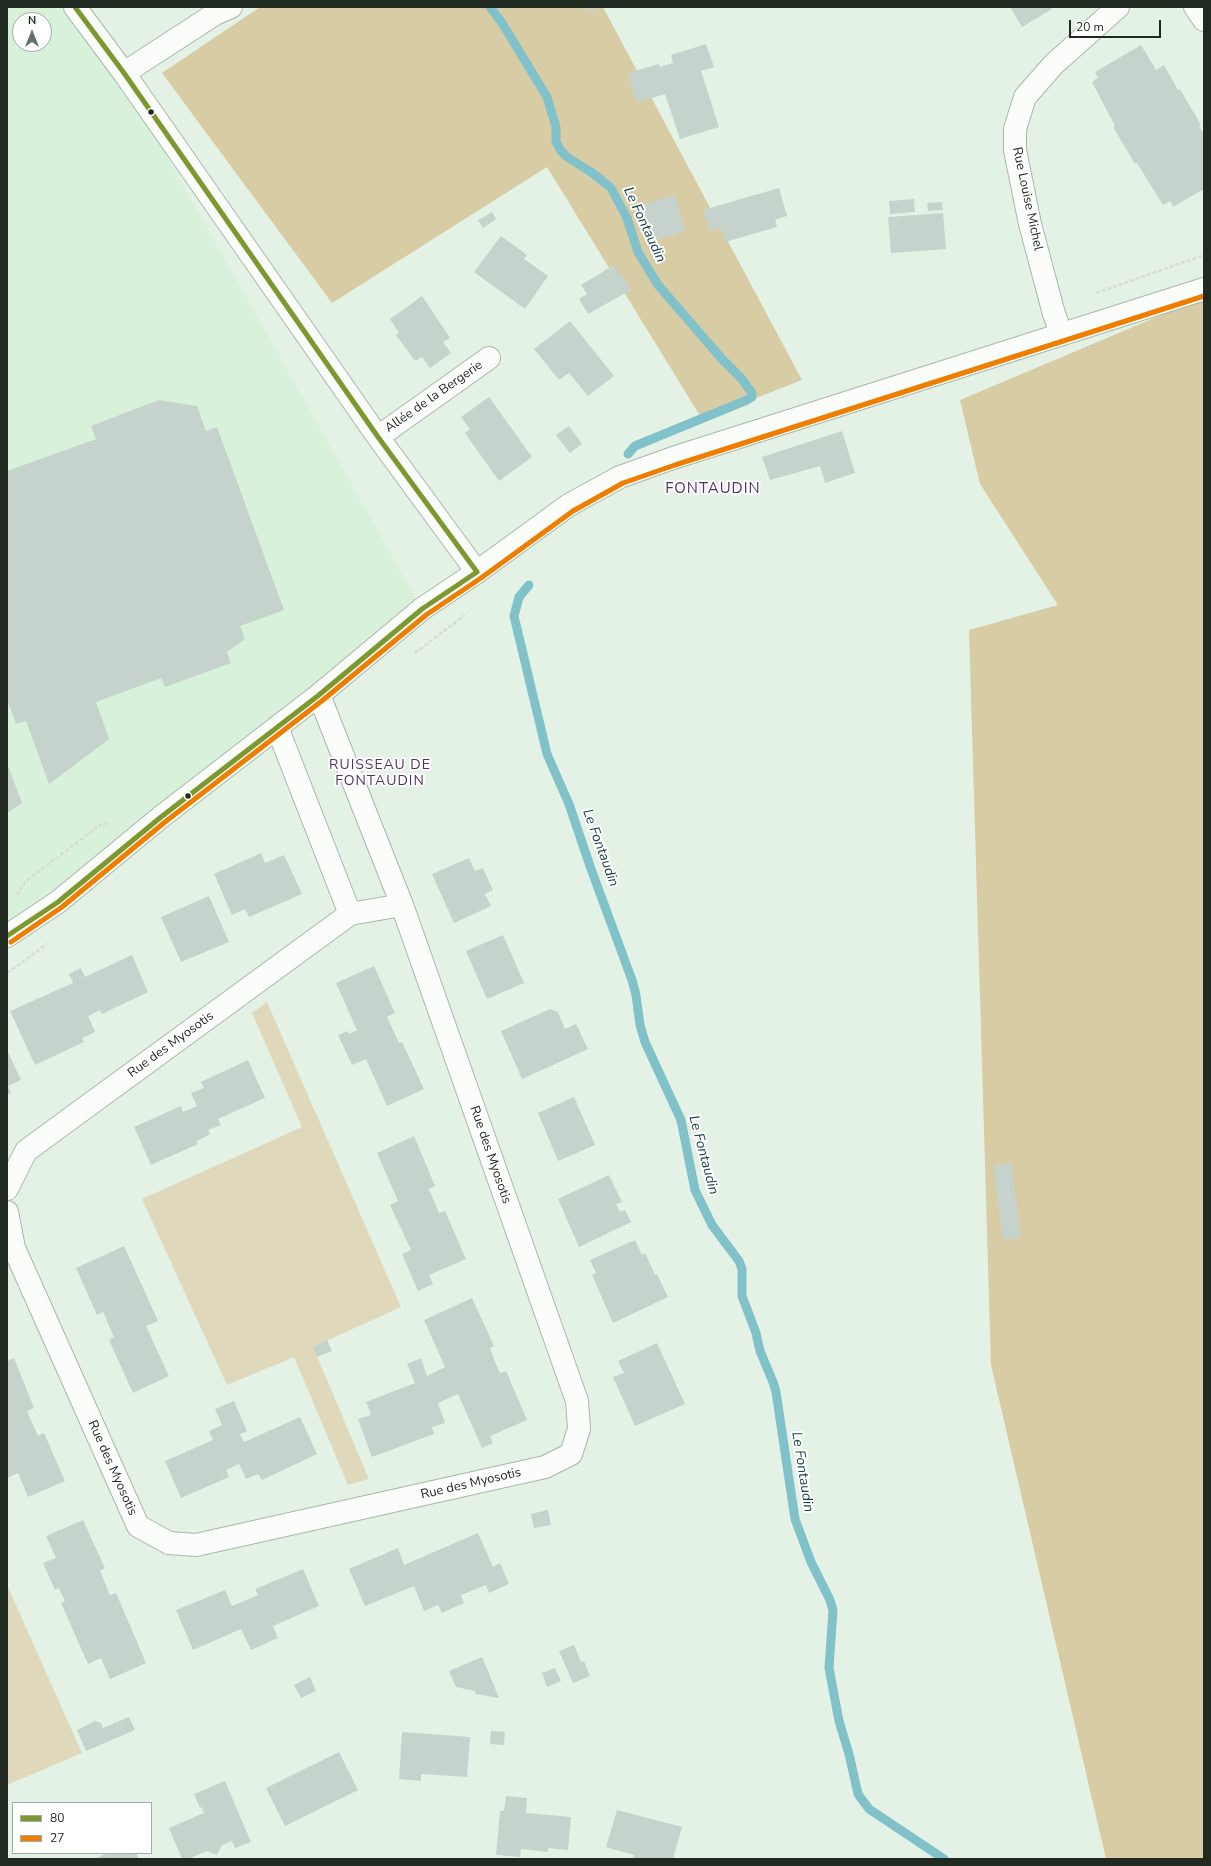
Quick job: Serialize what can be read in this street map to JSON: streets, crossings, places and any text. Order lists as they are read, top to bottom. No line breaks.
{"streets":{"street":["Rue Louise Michel","Allée de la Bergerie","Rue des Myosotis"]},"districts":["FONTAUDIN","RUISSEAU DE FONTAUDIN"],"water":["Le Fontaudin"],"lines":["transit line 80","transit line 27"],"legend":["80","27"],"scale_bar":"20 m","north":"top"}
